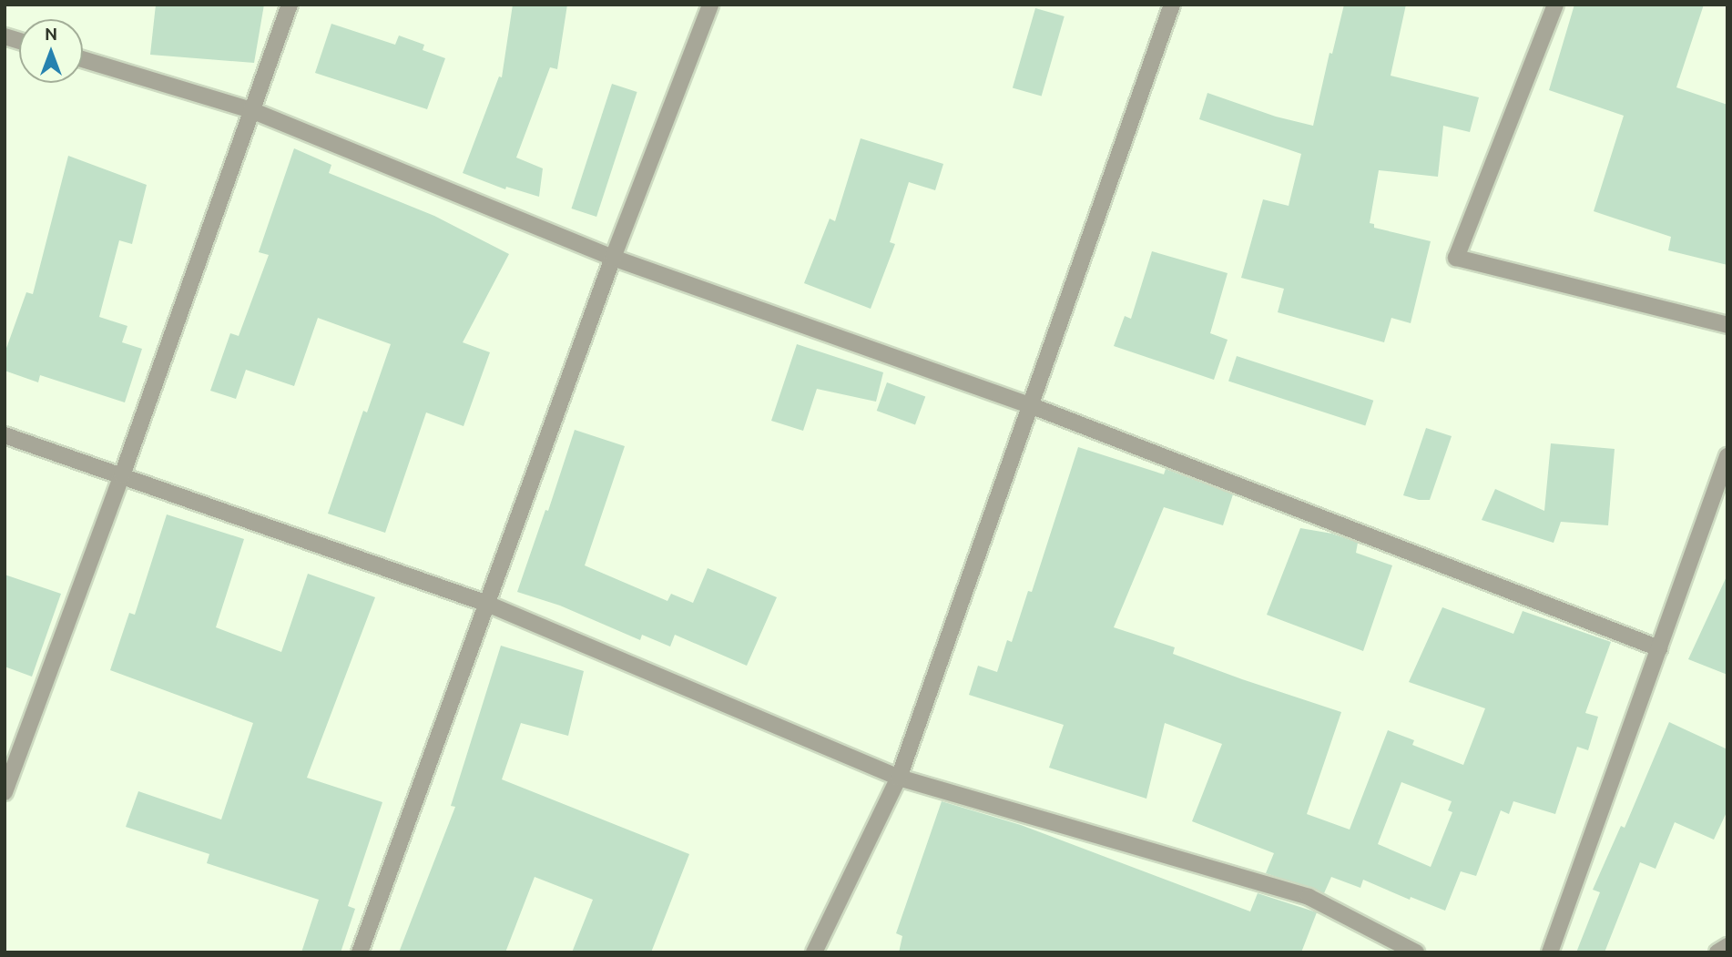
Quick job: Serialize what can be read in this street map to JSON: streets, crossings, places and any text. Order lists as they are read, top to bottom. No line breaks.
{"north":"top"}
